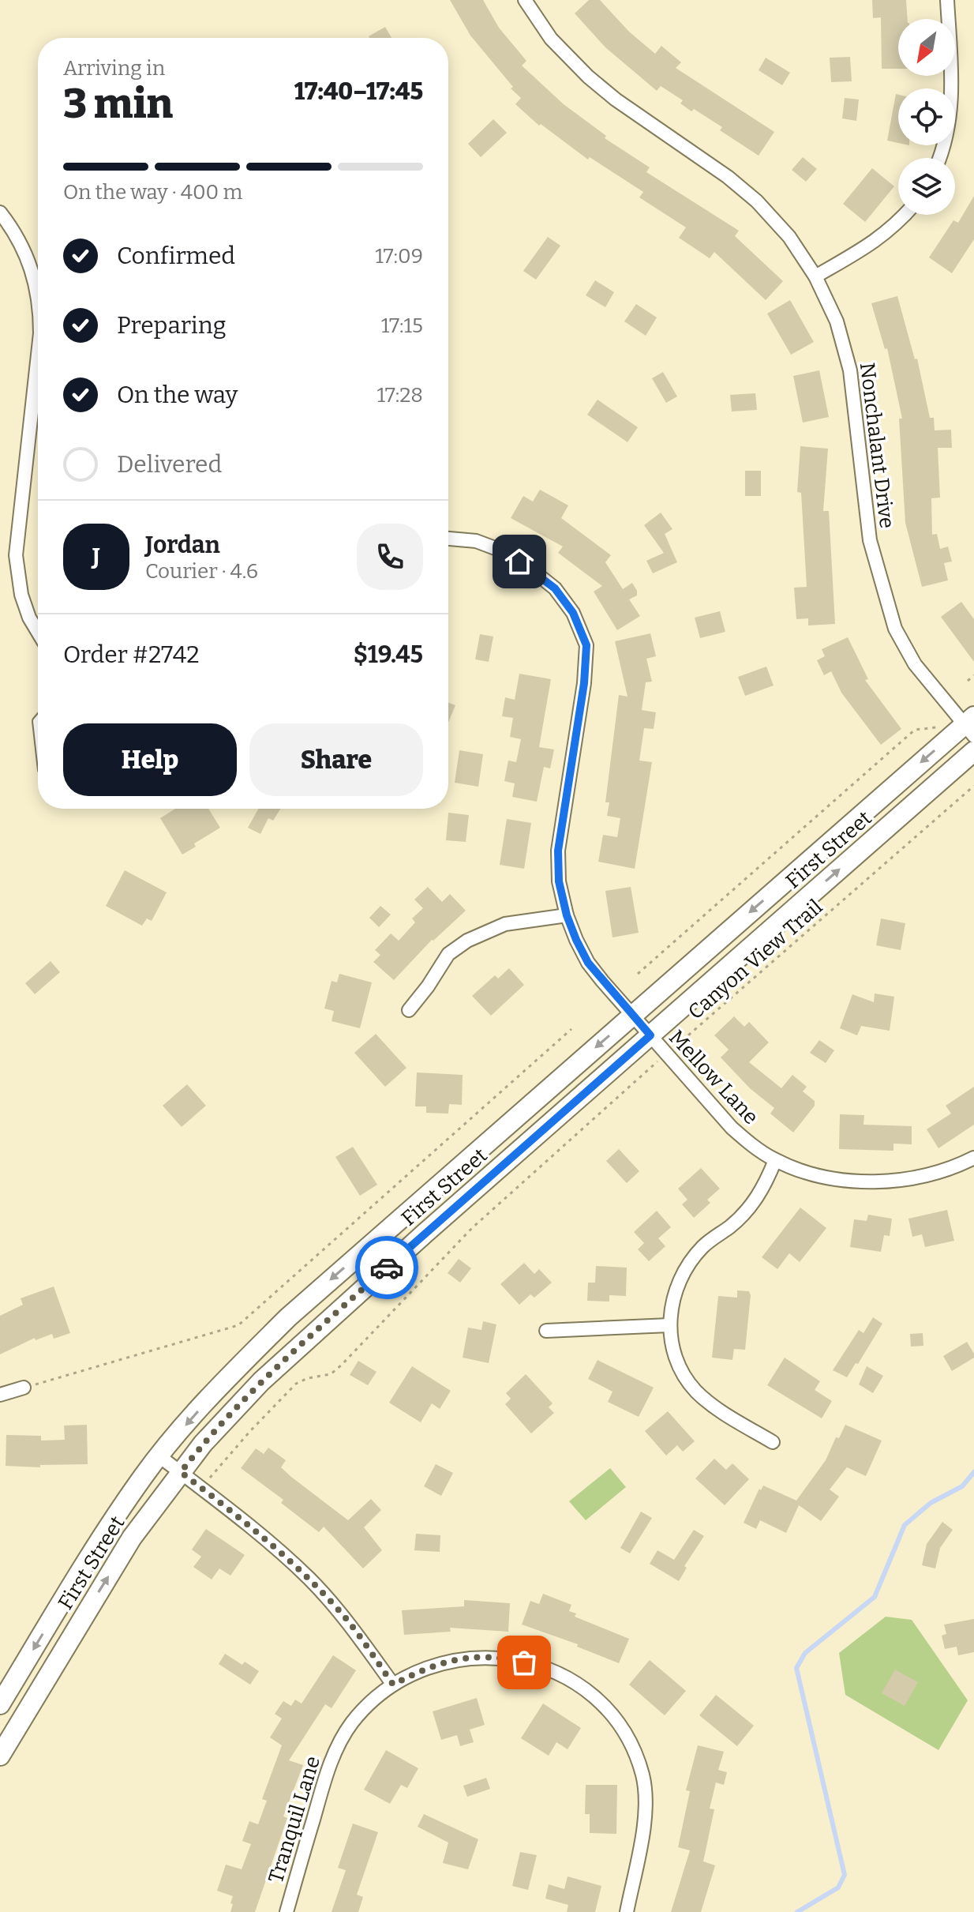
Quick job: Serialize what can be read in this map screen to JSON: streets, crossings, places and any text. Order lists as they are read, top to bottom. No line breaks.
{"streets":{"main road":["First Street"],"street":["Nonchalant Drive","Mellow Lane","Tranquil Lane"],"path":["Canyon View Trail"]},"crossings":[["Nonchalant Drive","First Street"],["First Street","Mellow Lane"],["Canyon View Trail","Mellow Lane"]],"north":"bottom left","page":{"heading":["3 min","Arriving in","17:40–17:45"],"panel":["Jordan","Courier · 4.6","Order #2742","$19.45"],"bar":"On the way · 400 m","list":[["Confirmed","17:09"],["Preparing","17:15"],["On the way","17:28"],"Delivered"],"round":"J","buttons":["Help","Share"]}}
